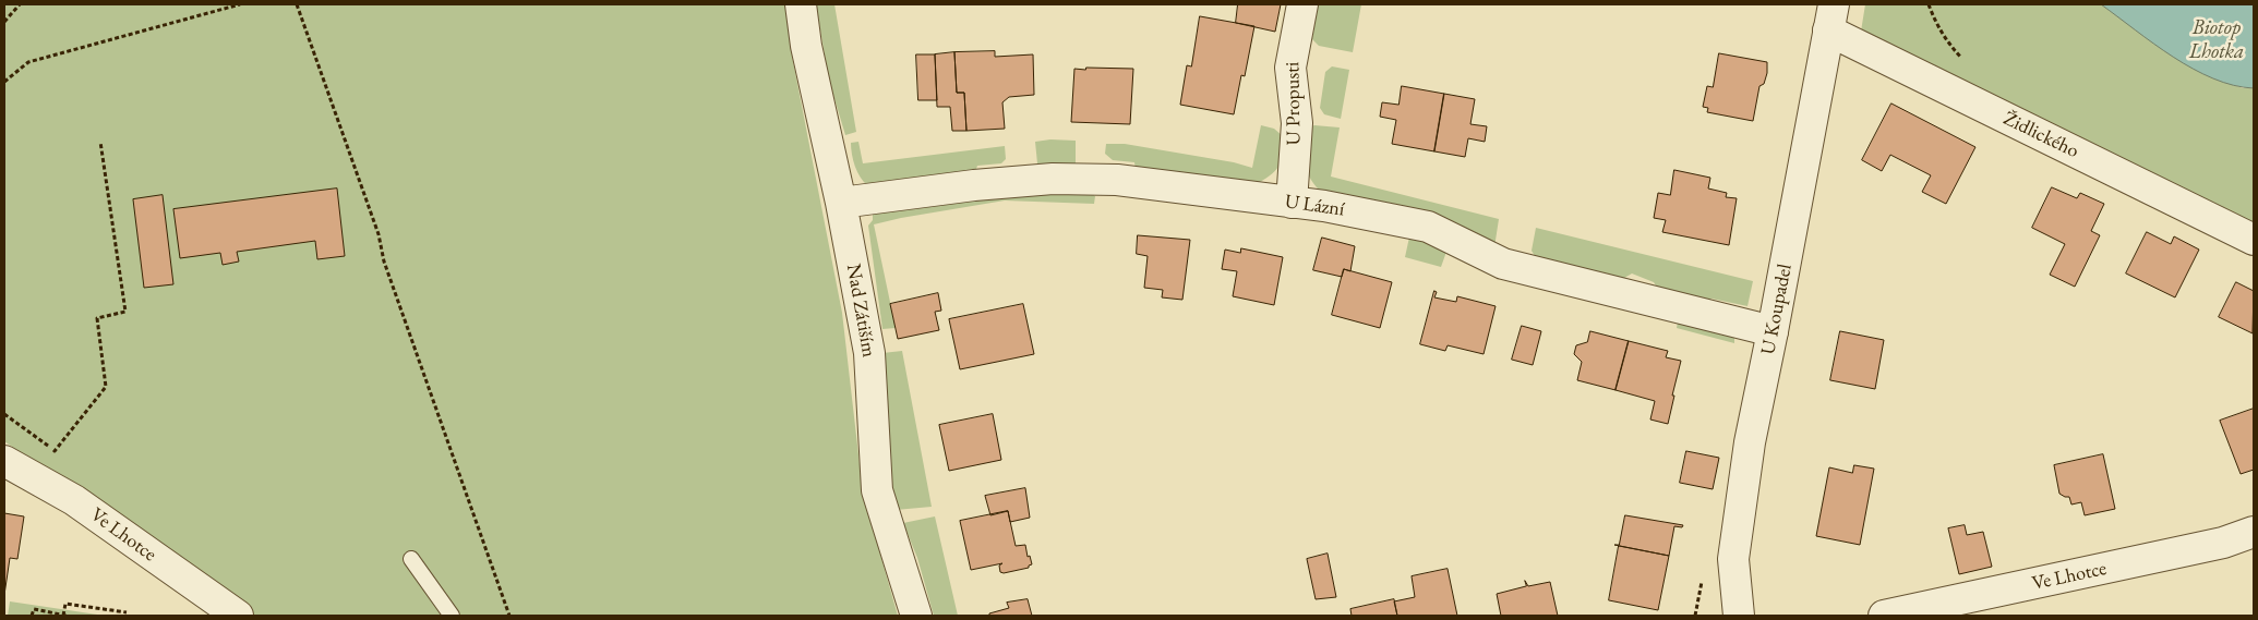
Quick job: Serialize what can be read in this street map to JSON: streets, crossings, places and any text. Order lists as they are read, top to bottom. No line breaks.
{"streets":{"street":["U Propusti","Židlického","U Lázní","U Koupadel","Nad Zátiším","Ve Lhotce"]},"crossings":[["U Propusti","U Lázní"],["Židlického","U Koupadel"],["U Lázní","U Koupadel"],["U Lázní","Nad Zátiším"]],"water":["Biotop Lhotka"]}
